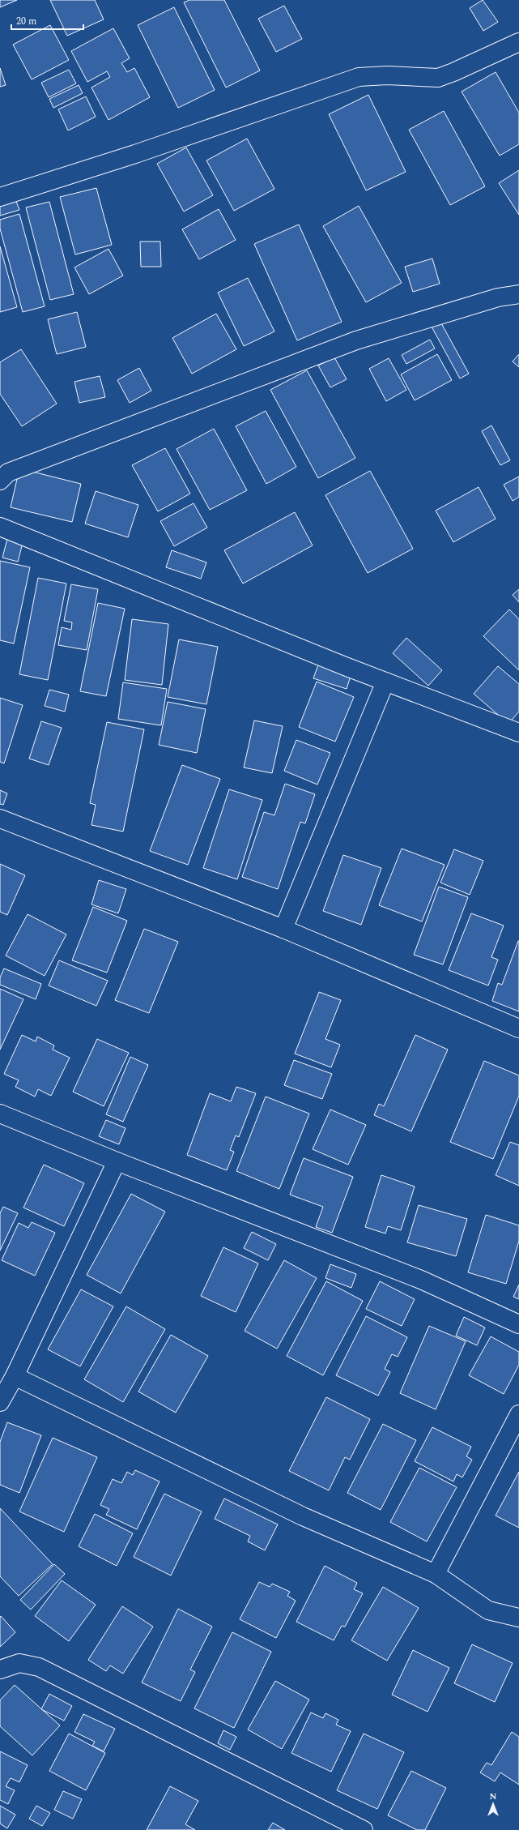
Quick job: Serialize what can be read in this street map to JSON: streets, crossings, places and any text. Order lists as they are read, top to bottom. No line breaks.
{"scale_bar":"20 m","north":"top"}
